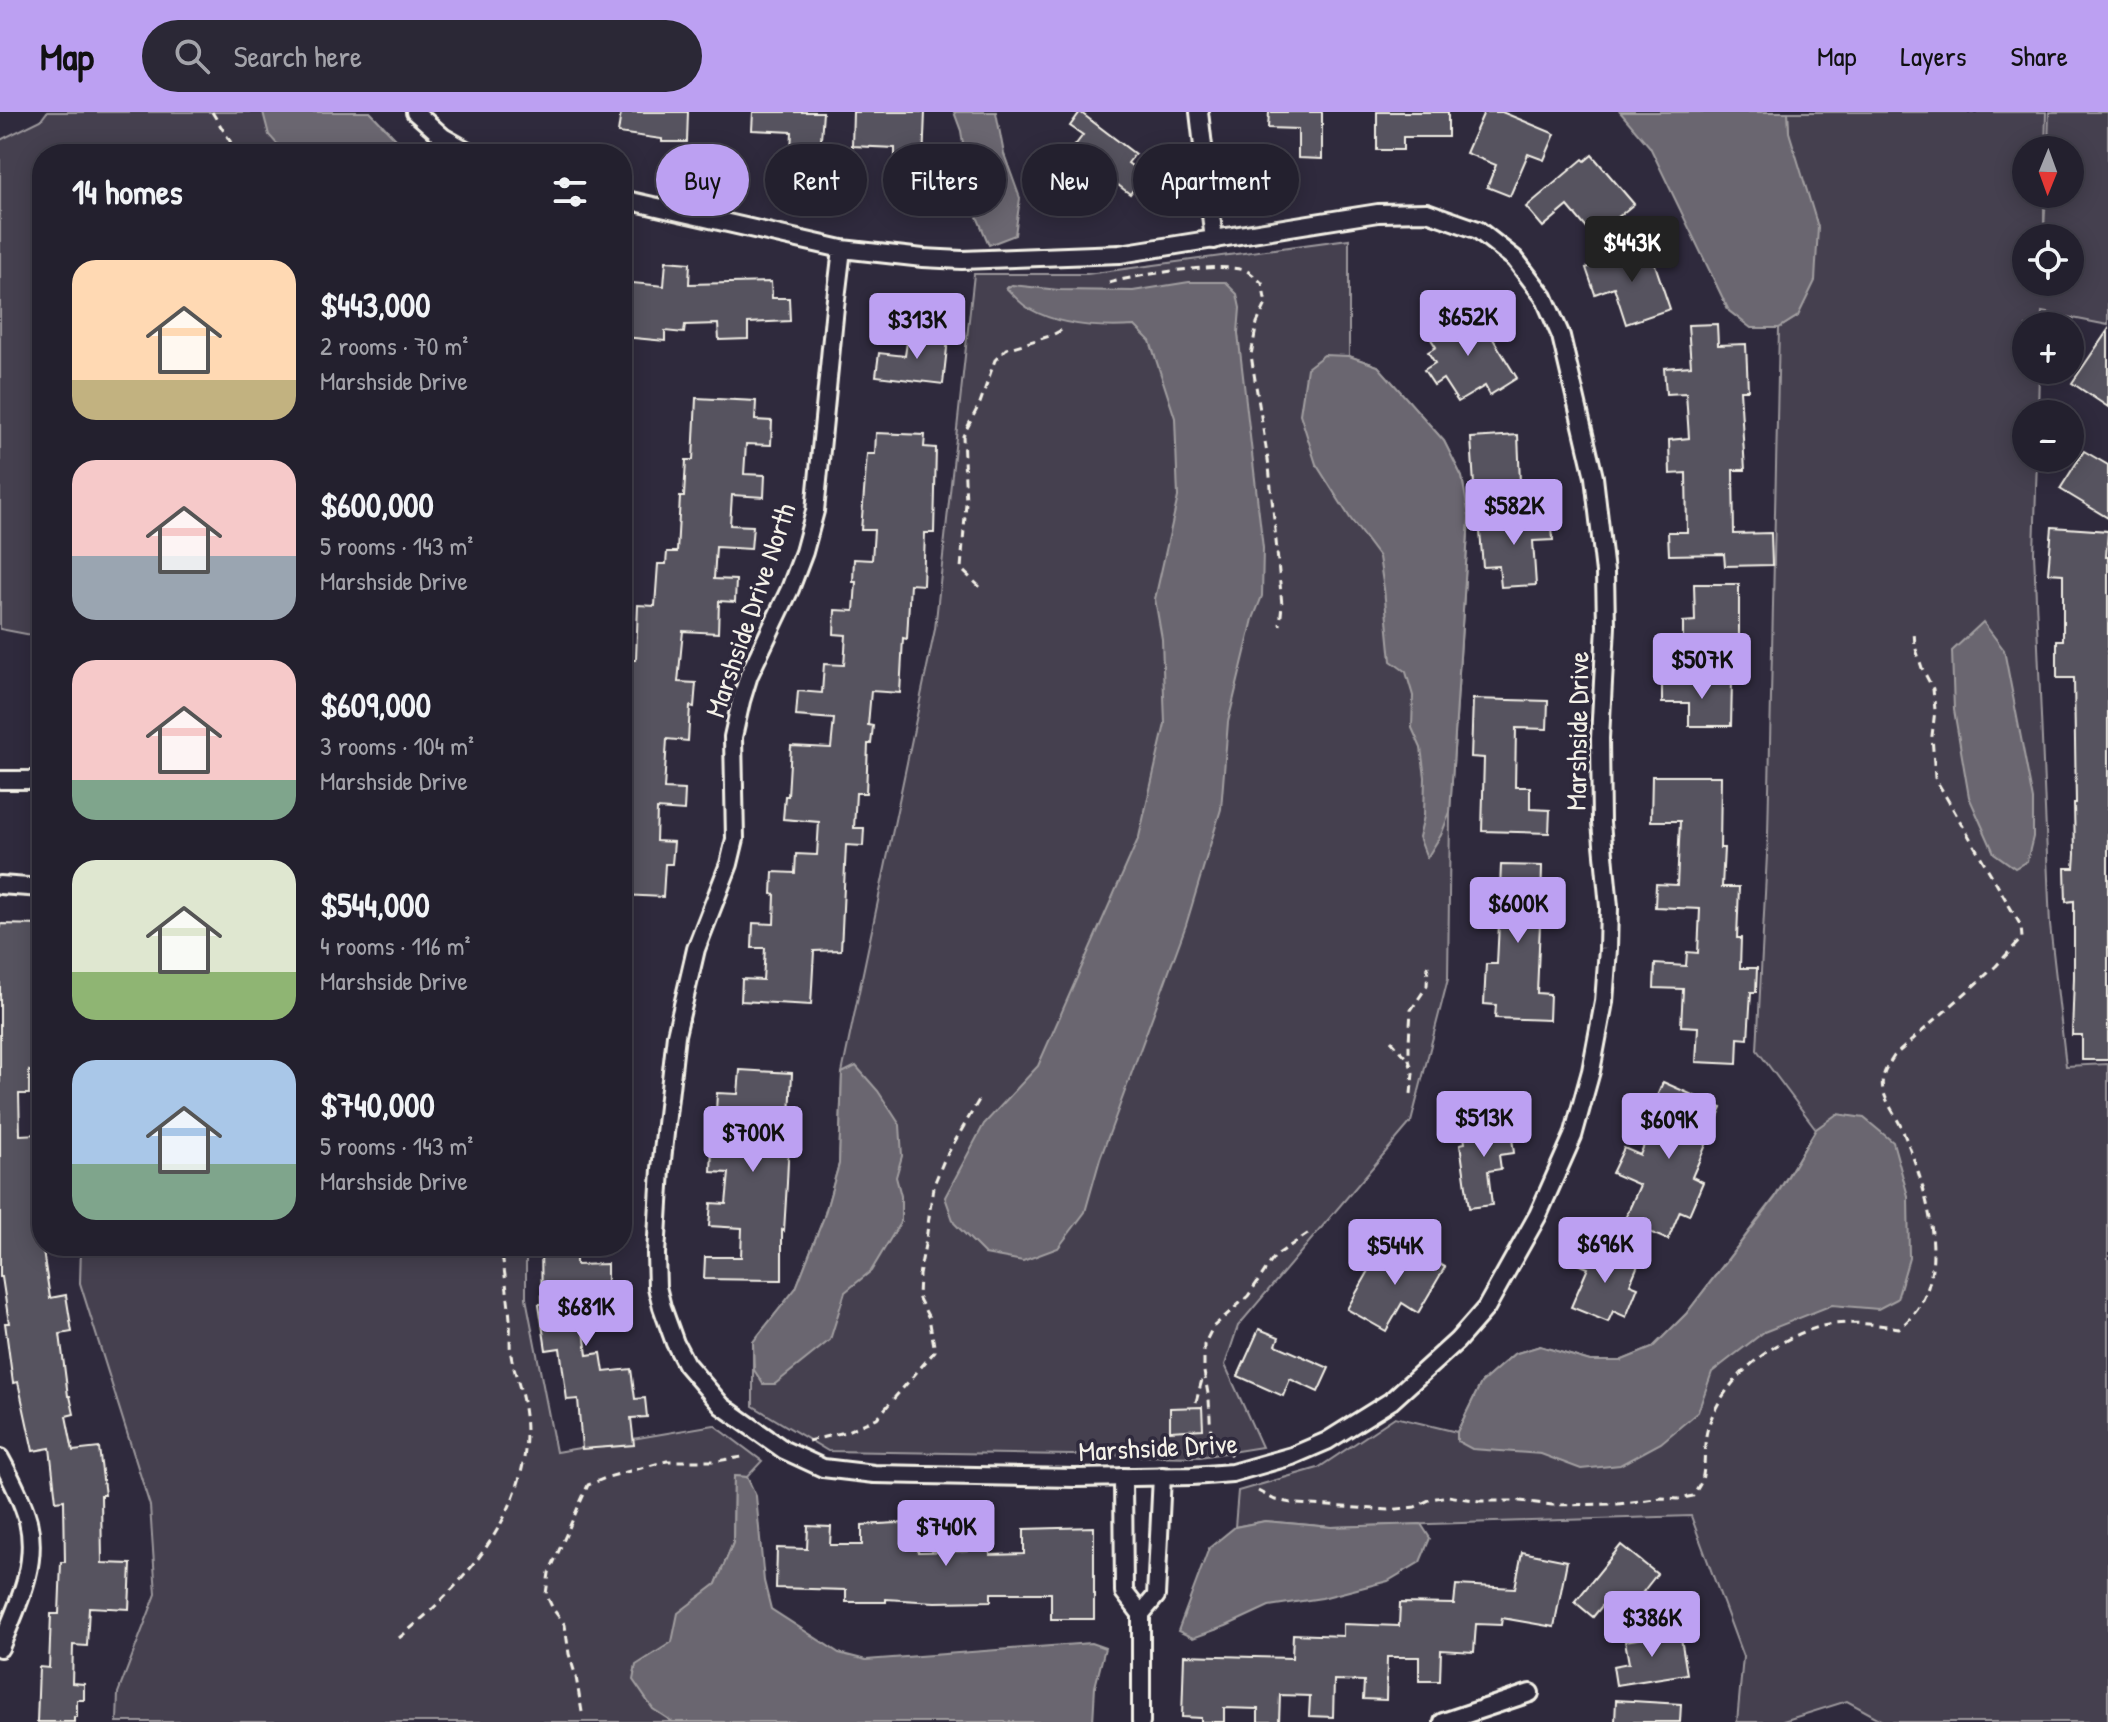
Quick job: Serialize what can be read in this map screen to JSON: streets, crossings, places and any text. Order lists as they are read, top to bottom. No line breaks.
{"streets":{"street":["Marshside Drive North","Marshside Drive"]},"crossings":[["Marshside Drive North","Marshside Drive"]],"north":"bottom","page":{"header":"Map","search":"Search here","nav":["Map","Layers","Share"],"map_buttons":["+","−"],"chip":["Buy","Rent","Filters","New","Apartment"],"heading":"14 homes","price":["$443K","$652K","$313K","$582K","$507K","$600K","$513K","$609K","$700K","$696K","$544K","$681K","$740K","$386K"],"list":[{"name":"$443,000","note":"2 rooms · 70 m² · Marshside Drive"},{"name":"$600,000","note":"5 rooms · 143 m² · Marshside Drive"},{"name":"$609,000","note":"3 rooms · 104 m² · Marshside Drive"},{"name":"$544,000","note":"4 rooms · 116 m² · Marshside Drive"},{"name":"$740,000","note":"5 rooms · 143 m² · Marshside Drive"}]}}
